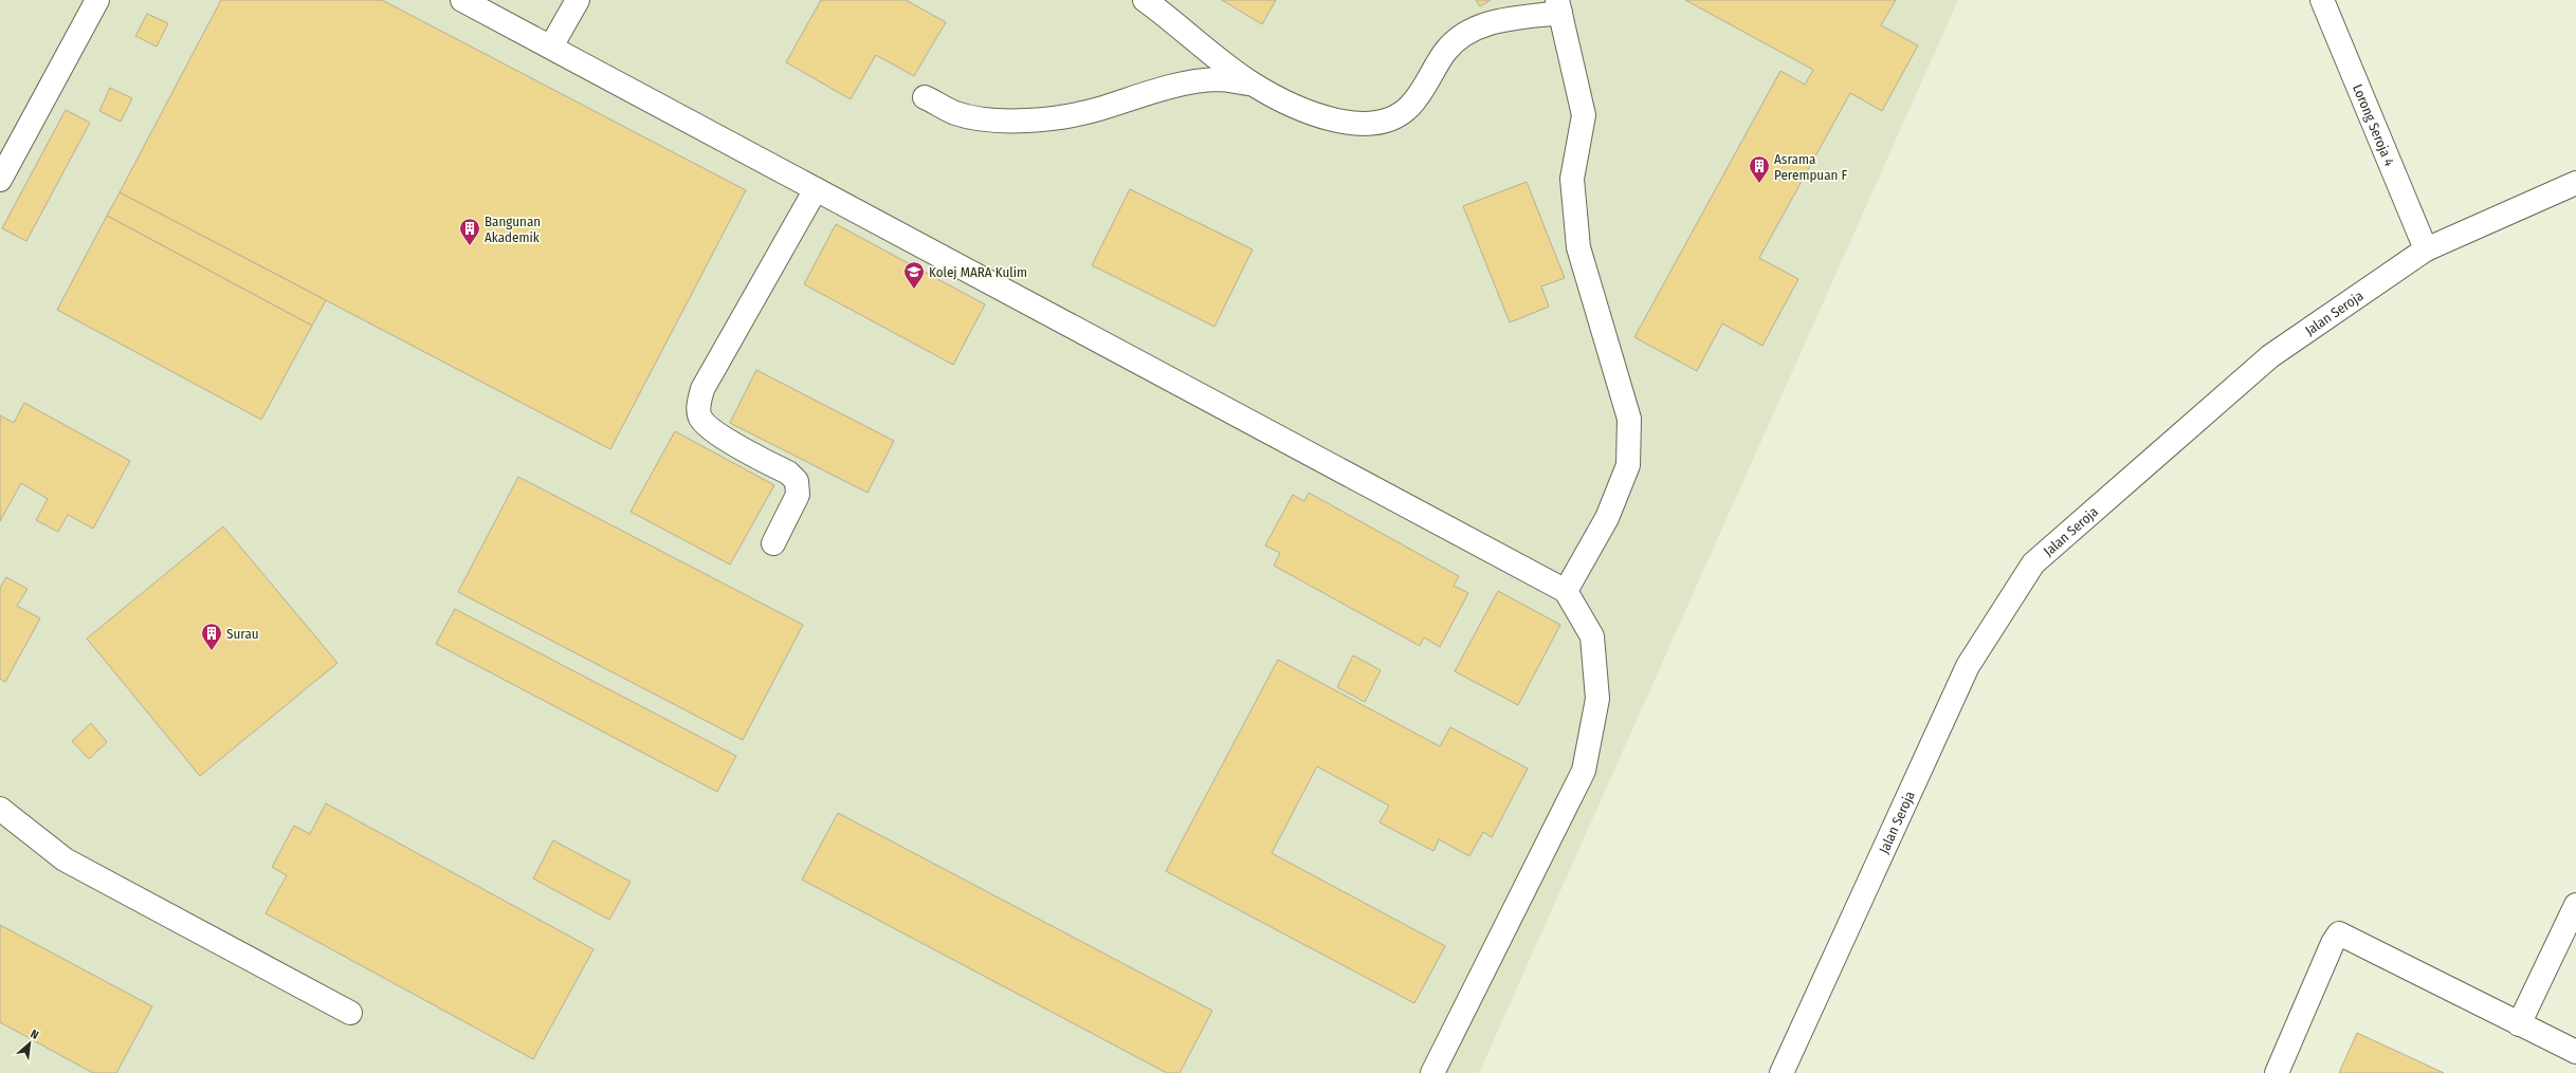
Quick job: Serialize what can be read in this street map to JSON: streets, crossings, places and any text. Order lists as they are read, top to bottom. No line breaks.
{"streets":{"street":["Lorong Seroja 4","Jalan Seroja"]},"crossings":[["Lorong Seroja 4","Jalan Seroja"]],"places":{"building":["Asrama Perempuan F","Bangunan Akademik","Surau"],"school or university":["Kolej MARA Kulim"]},"north":"top right"}
